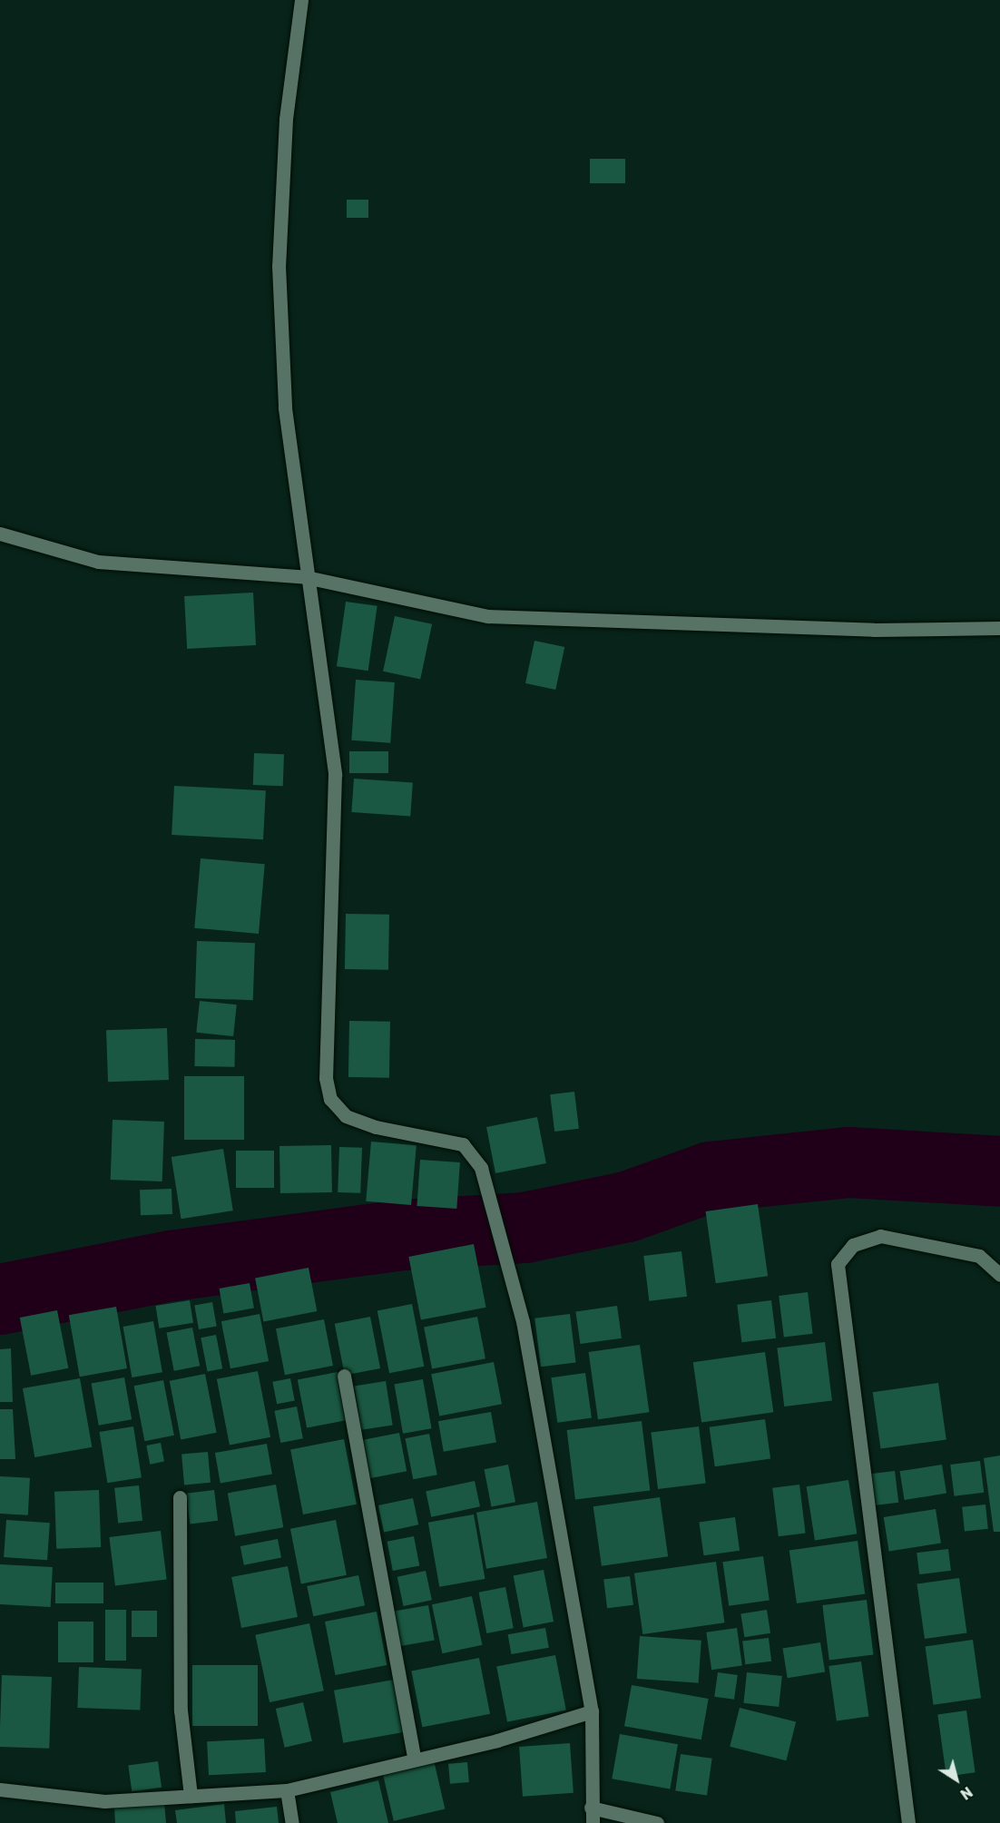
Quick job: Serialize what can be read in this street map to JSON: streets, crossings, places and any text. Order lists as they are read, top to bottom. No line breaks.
{"north":"bottom right"}
